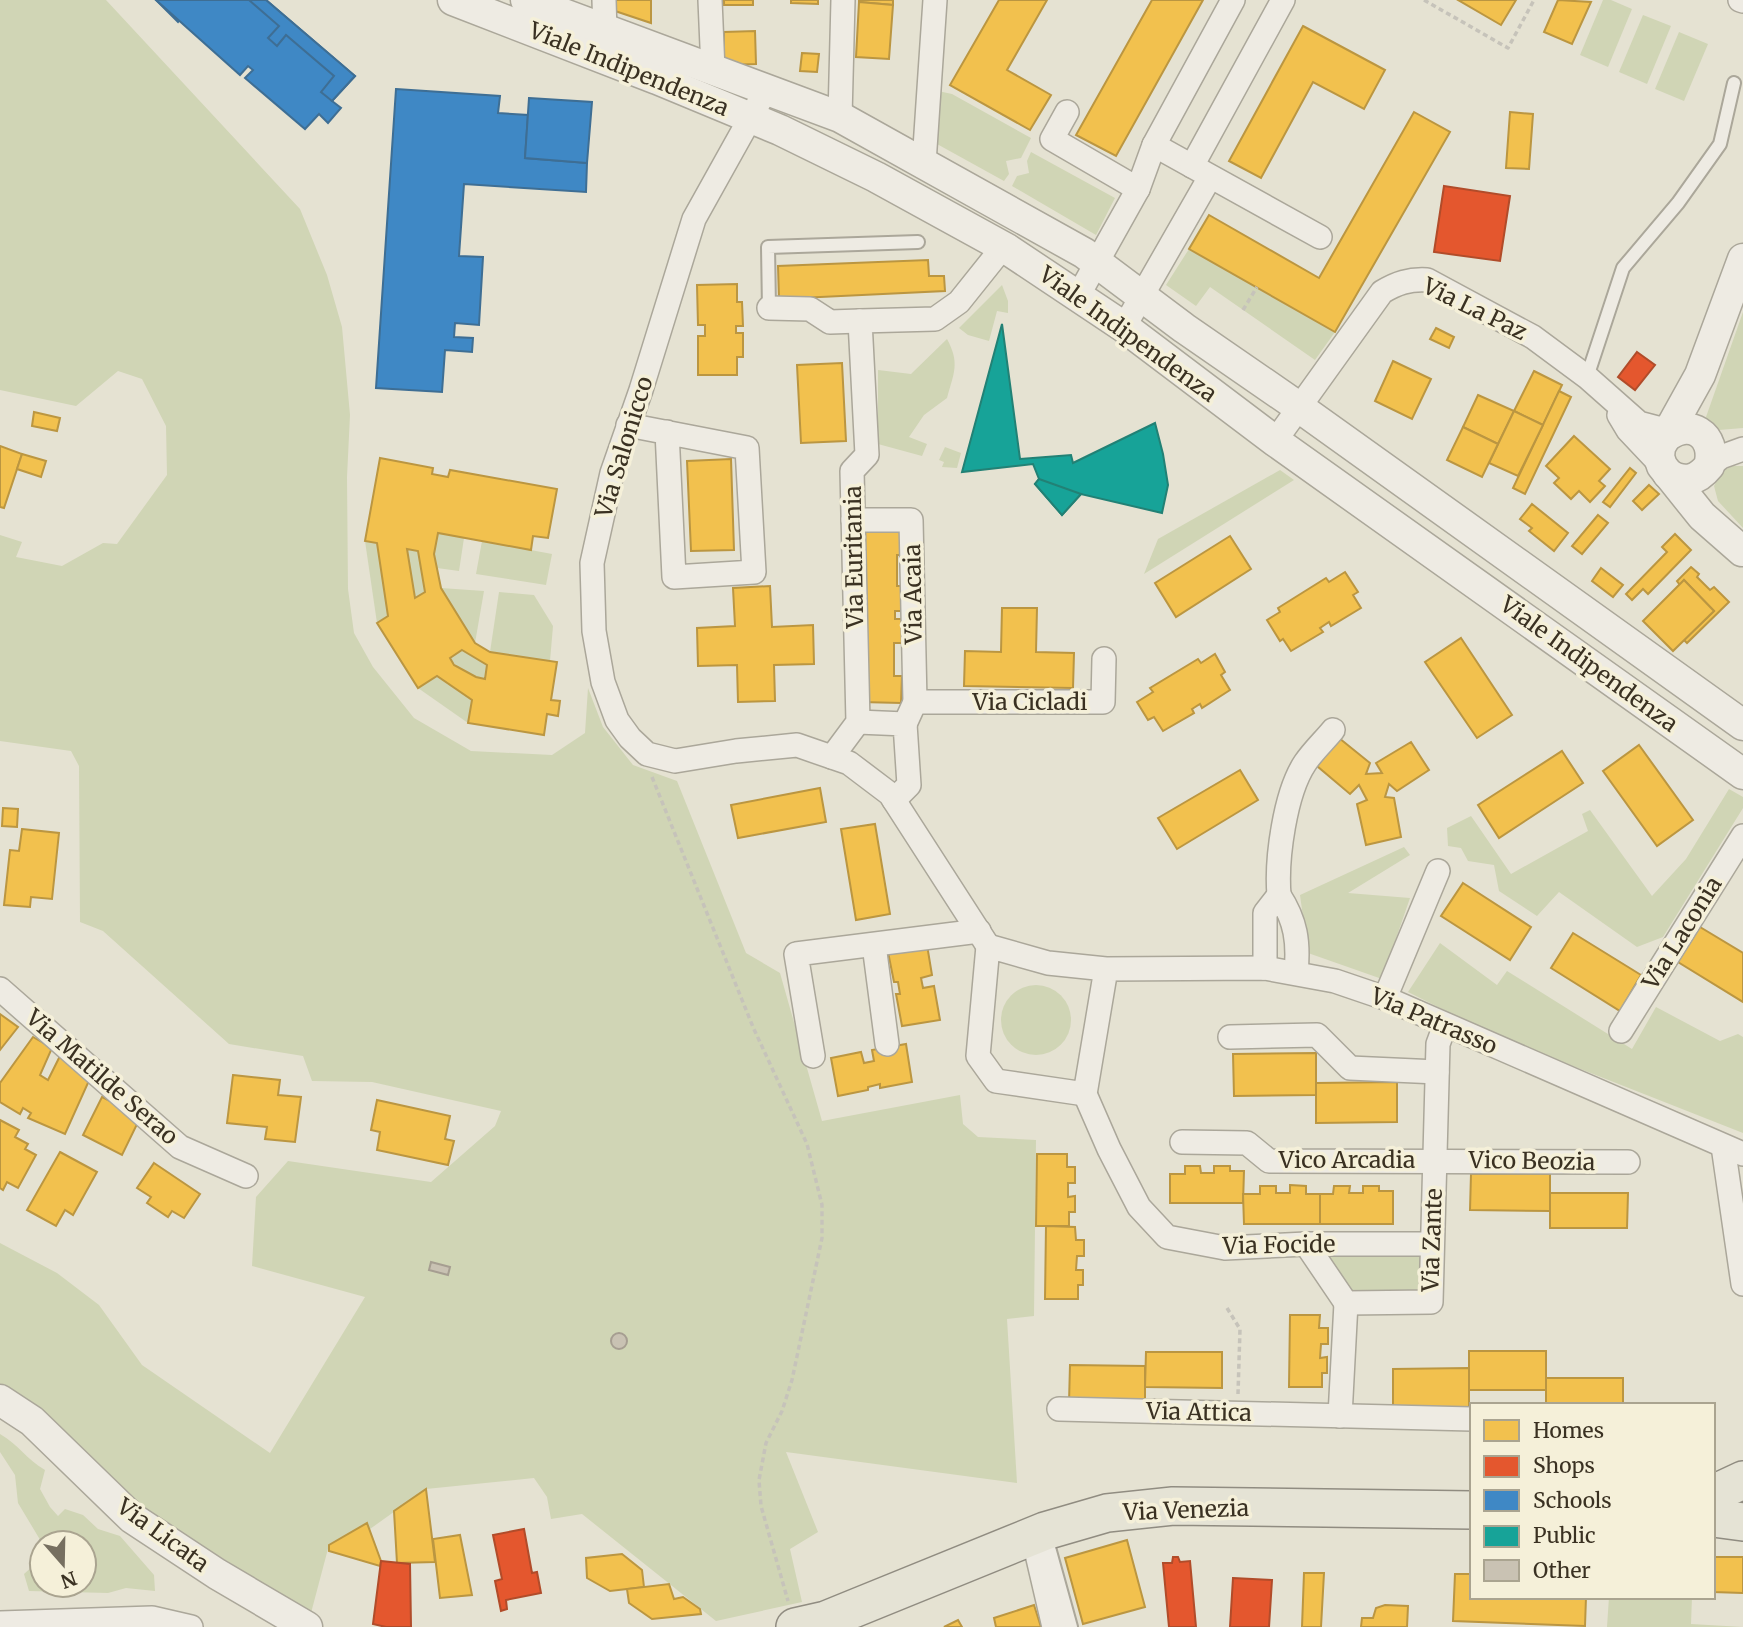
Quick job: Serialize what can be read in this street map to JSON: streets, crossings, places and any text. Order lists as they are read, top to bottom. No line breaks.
{"streets":{"main road":["Via Venezia"],"street":["Viale Indipendenza","Via La Paz","Via Salonicco","Via Euritania","Via Acaia","Via Cicladi","Via Laconia","Via Patrasso","Via Matilde Serao","Vico Arcadia","Vico Beozia","Via Zante","Via Focide","Via Attica","Via Licata"]},"crossings":[["Viale Indipendenza","Via La Paz"],["Viale Indipendenza","Via Salonicco"],["Via Euritania","Via Acaia"],["Via Acaia","Via Cicladi"],["Via Patrasso","Via Zante"],["Vico Arcadia","Vico Beozia"],["Vico Arcadia","Via Zante"],["Vico Beozia","Via Zante"],["Via Zante","Via Focide"]],"legend":["Homes","Shops","Schools","Public","Other"],"north":"bottom"}
